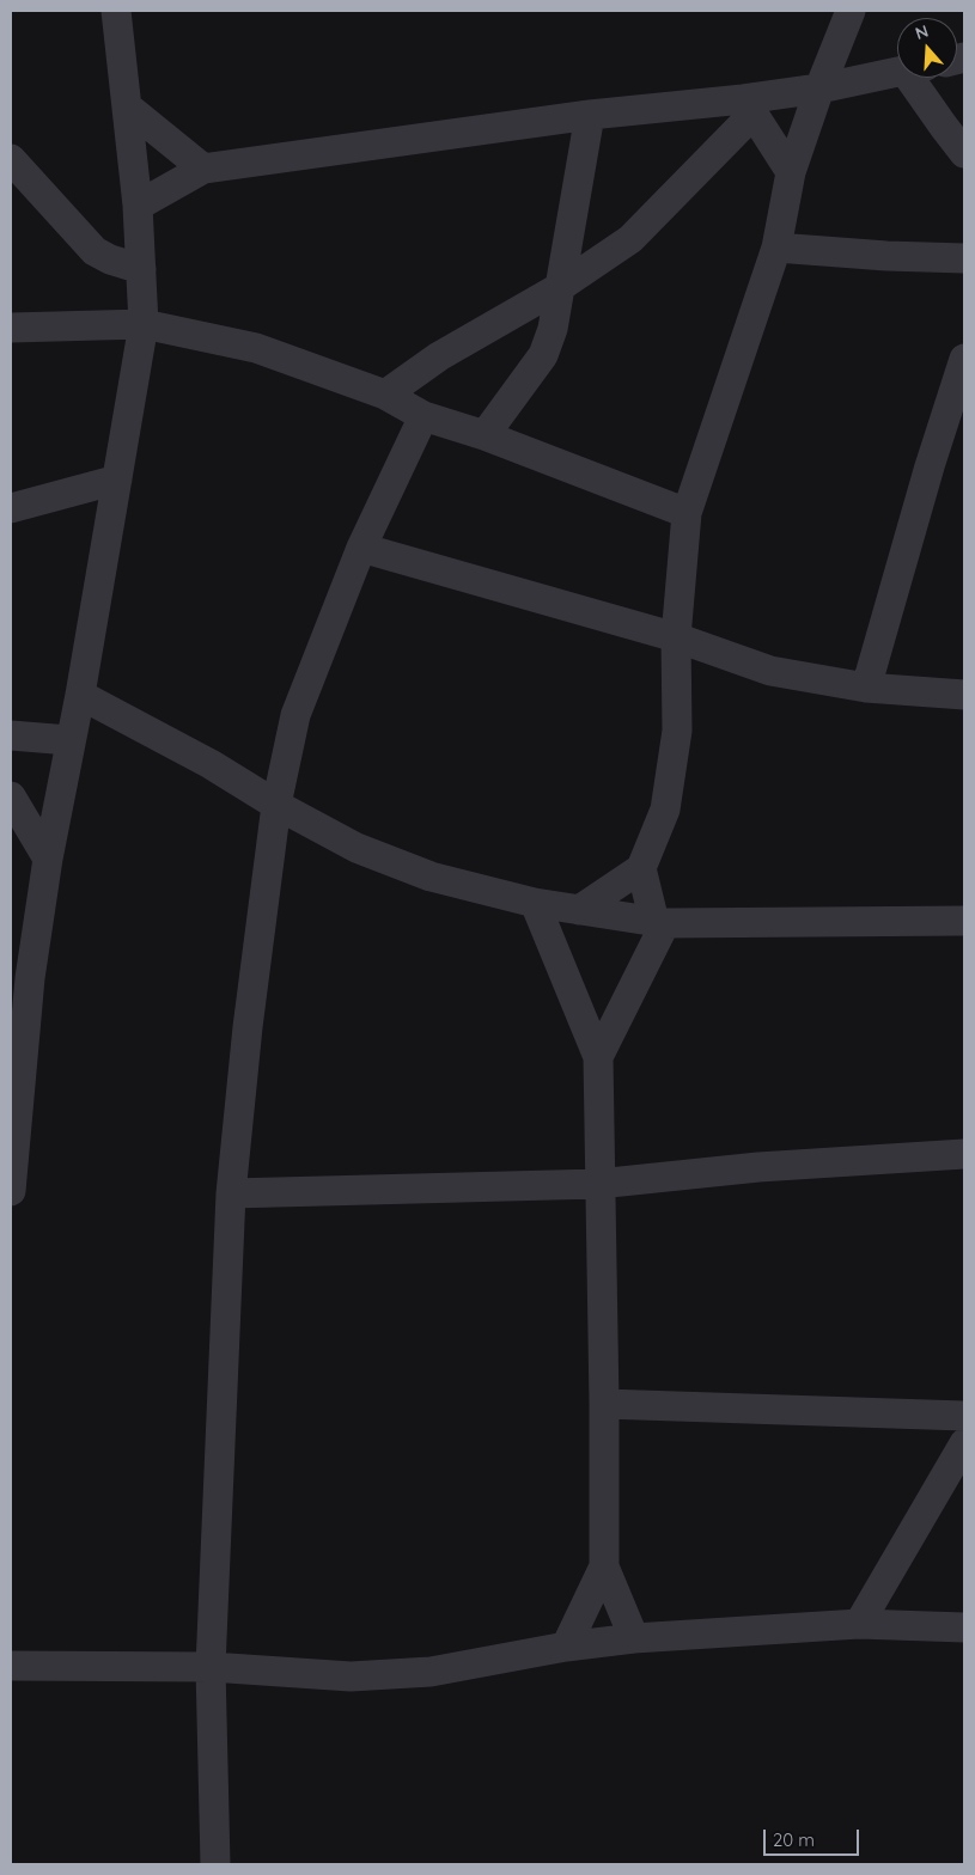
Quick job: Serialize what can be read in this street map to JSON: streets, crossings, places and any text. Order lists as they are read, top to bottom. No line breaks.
{"scale_bar":"20 m","north":"top"}
